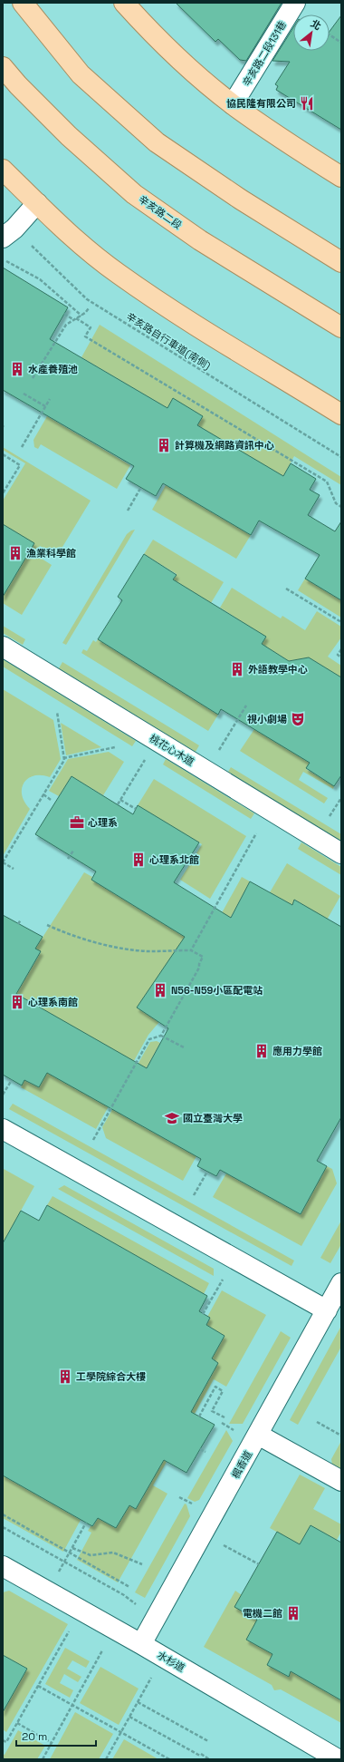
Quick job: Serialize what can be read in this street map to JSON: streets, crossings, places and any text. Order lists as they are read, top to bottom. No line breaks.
{"streets":{"main road":["辛亥路二段"],"street":["辛亥路二段131巷","桃花心木道","楓香道","水杉道"],"path":["辛亥路自行車道(南側)"]},"crossings":[["楓香道","水杉道"]],"places":{"restaurant":["協民隆有限公司"],"building":["水產養殖池","計算機及網路資訊中心","漁業科學館","外語教學中心","心理系北館","N56-N59小區配電站","心理系南館","應用力學館","工學院綜合大樓","電機二館"],"theatre":["視小劇場"],"office":["心理系"],"school or university":["國立臺灣大學"]},"scale_bar":"20 m","north":"top right"}
